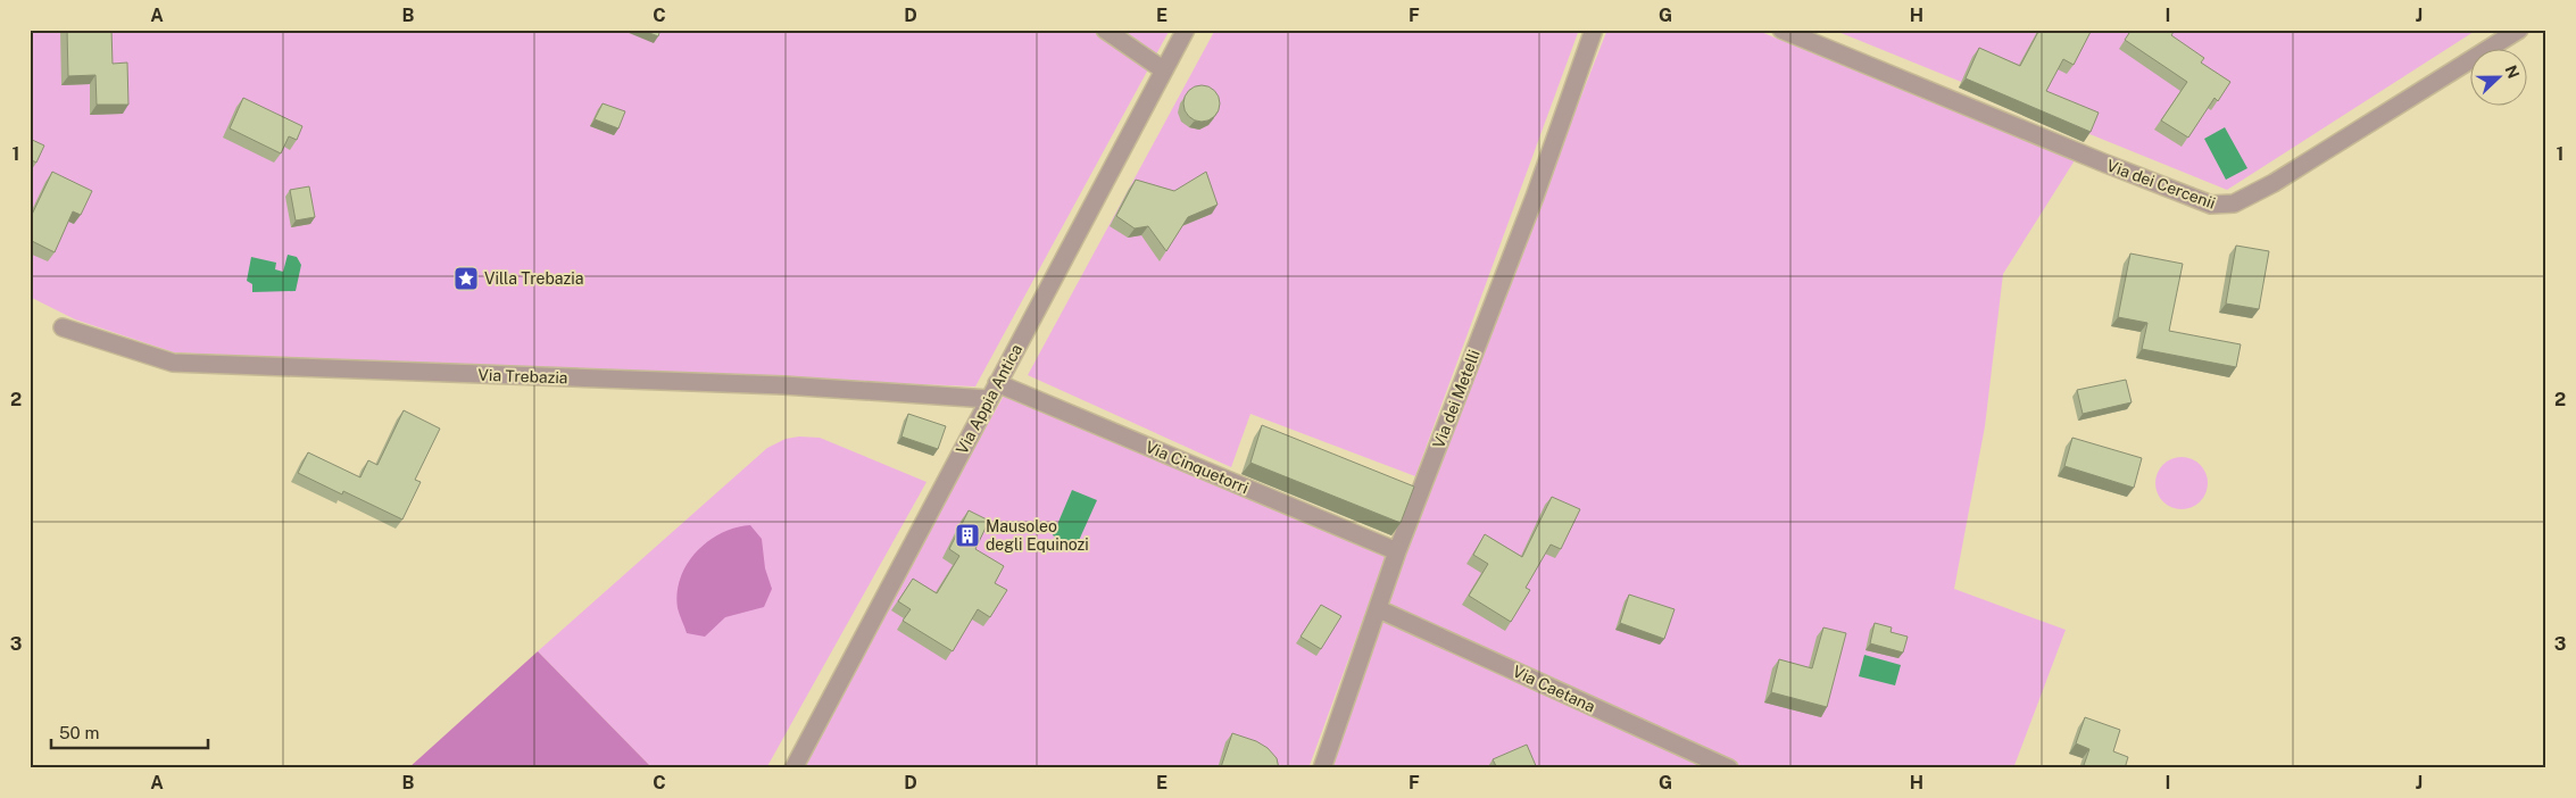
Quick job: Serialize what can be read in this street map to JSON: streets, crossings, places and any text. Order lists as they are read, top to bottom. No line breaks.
{"streets":{"street":["Via dei Cercenii","Via Trebazia","Via Appia Antica","Via dei Metelli","Via Cinquetorri","Via Caetana"]},"crossings":[["Via Trebazia","Via Appia Antica"],["Via Trebazia","Via Cinquetorri"],["Via Appia Antica","Via Cinquetorri"],["Via dei Metelli","Via Cinquetorri"],["Via dei Metelli","Via Caetana"]],"places":{"place":["Villa Trebazia"],"building":["Mausoleo degli Equinozi"]},"scale_bar":"50 m","north":"right","grid":{"columns":["A","B","C","D","E","F","G","H","I","J"],"rows":["1","2","3"]}}
